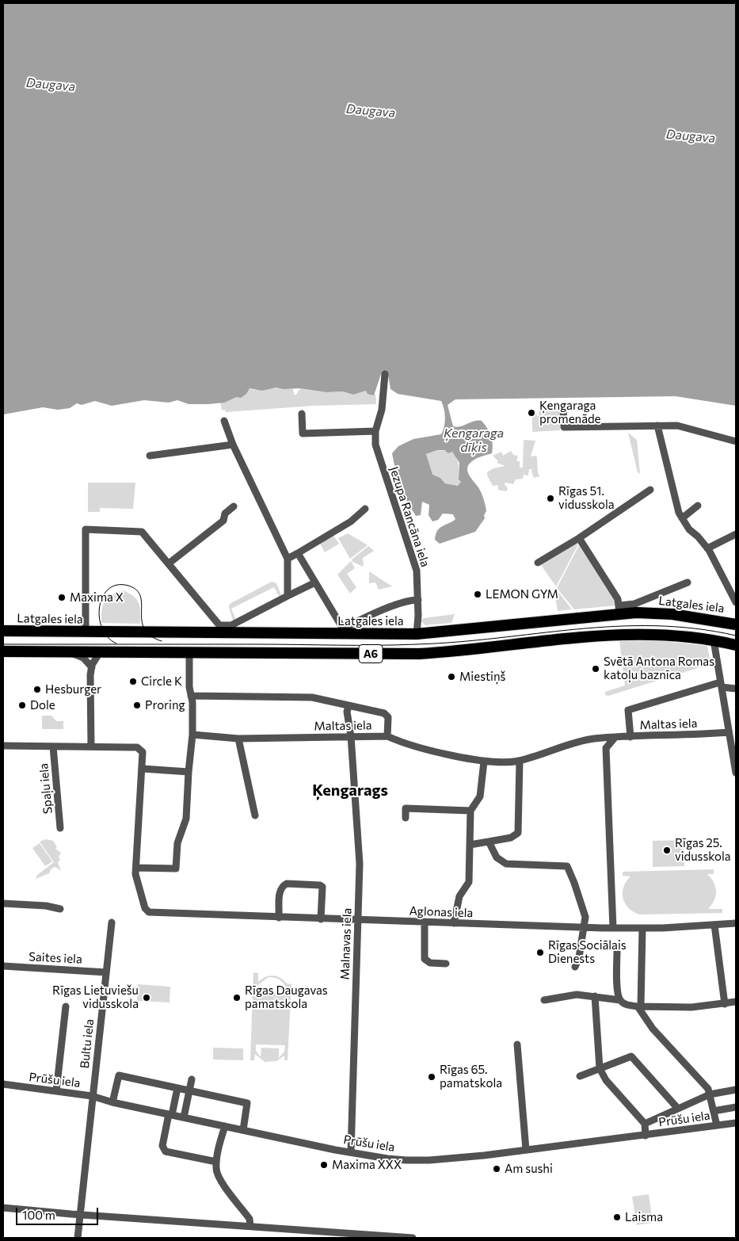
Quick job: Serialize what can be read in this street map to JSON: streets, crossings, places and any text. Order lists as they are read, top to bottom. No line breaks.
{"streets":{"highway":["Latgales iela","A6"],"street":["Jezupa Rancāna iela","Maltas iela","Spaļu iela","Aglonas iela","Malnavas iela","Saites iela","Bultu iela","Prūšu iela"]},"crossings":[["Jezupa Rancāna iela","Latgales iela"],["Maltas iela","Malnavas iela"],["Aglonas iela","Malnavas iela"],["Malnavas iela","Prūšu iela"],["Saites iela","Bultu iela"],["Bultu iela","Prūšu iela"]],"districts":["Ķengarags"],"water":["Daugava","Ķengaraga dīķis"],"places":["Ķengaraga promenāde","Rīgas 51. vidusskola","LEMON GYM","Maxima X","Svētā Antona Romas katoļu baznīca","Miestiņš","Circle K","Hesburger","Dole","Proring","Rīgas 25. vidusskola","Rīgas Sociālais Dienests","Rīgas Lietuviešu vidusskola","Rīgas Daugavas pamatskola","Rīgas 65. pamatskola","Maxima XXX","Am sushi","Laisma"],"scale_bar":"100 m"}
